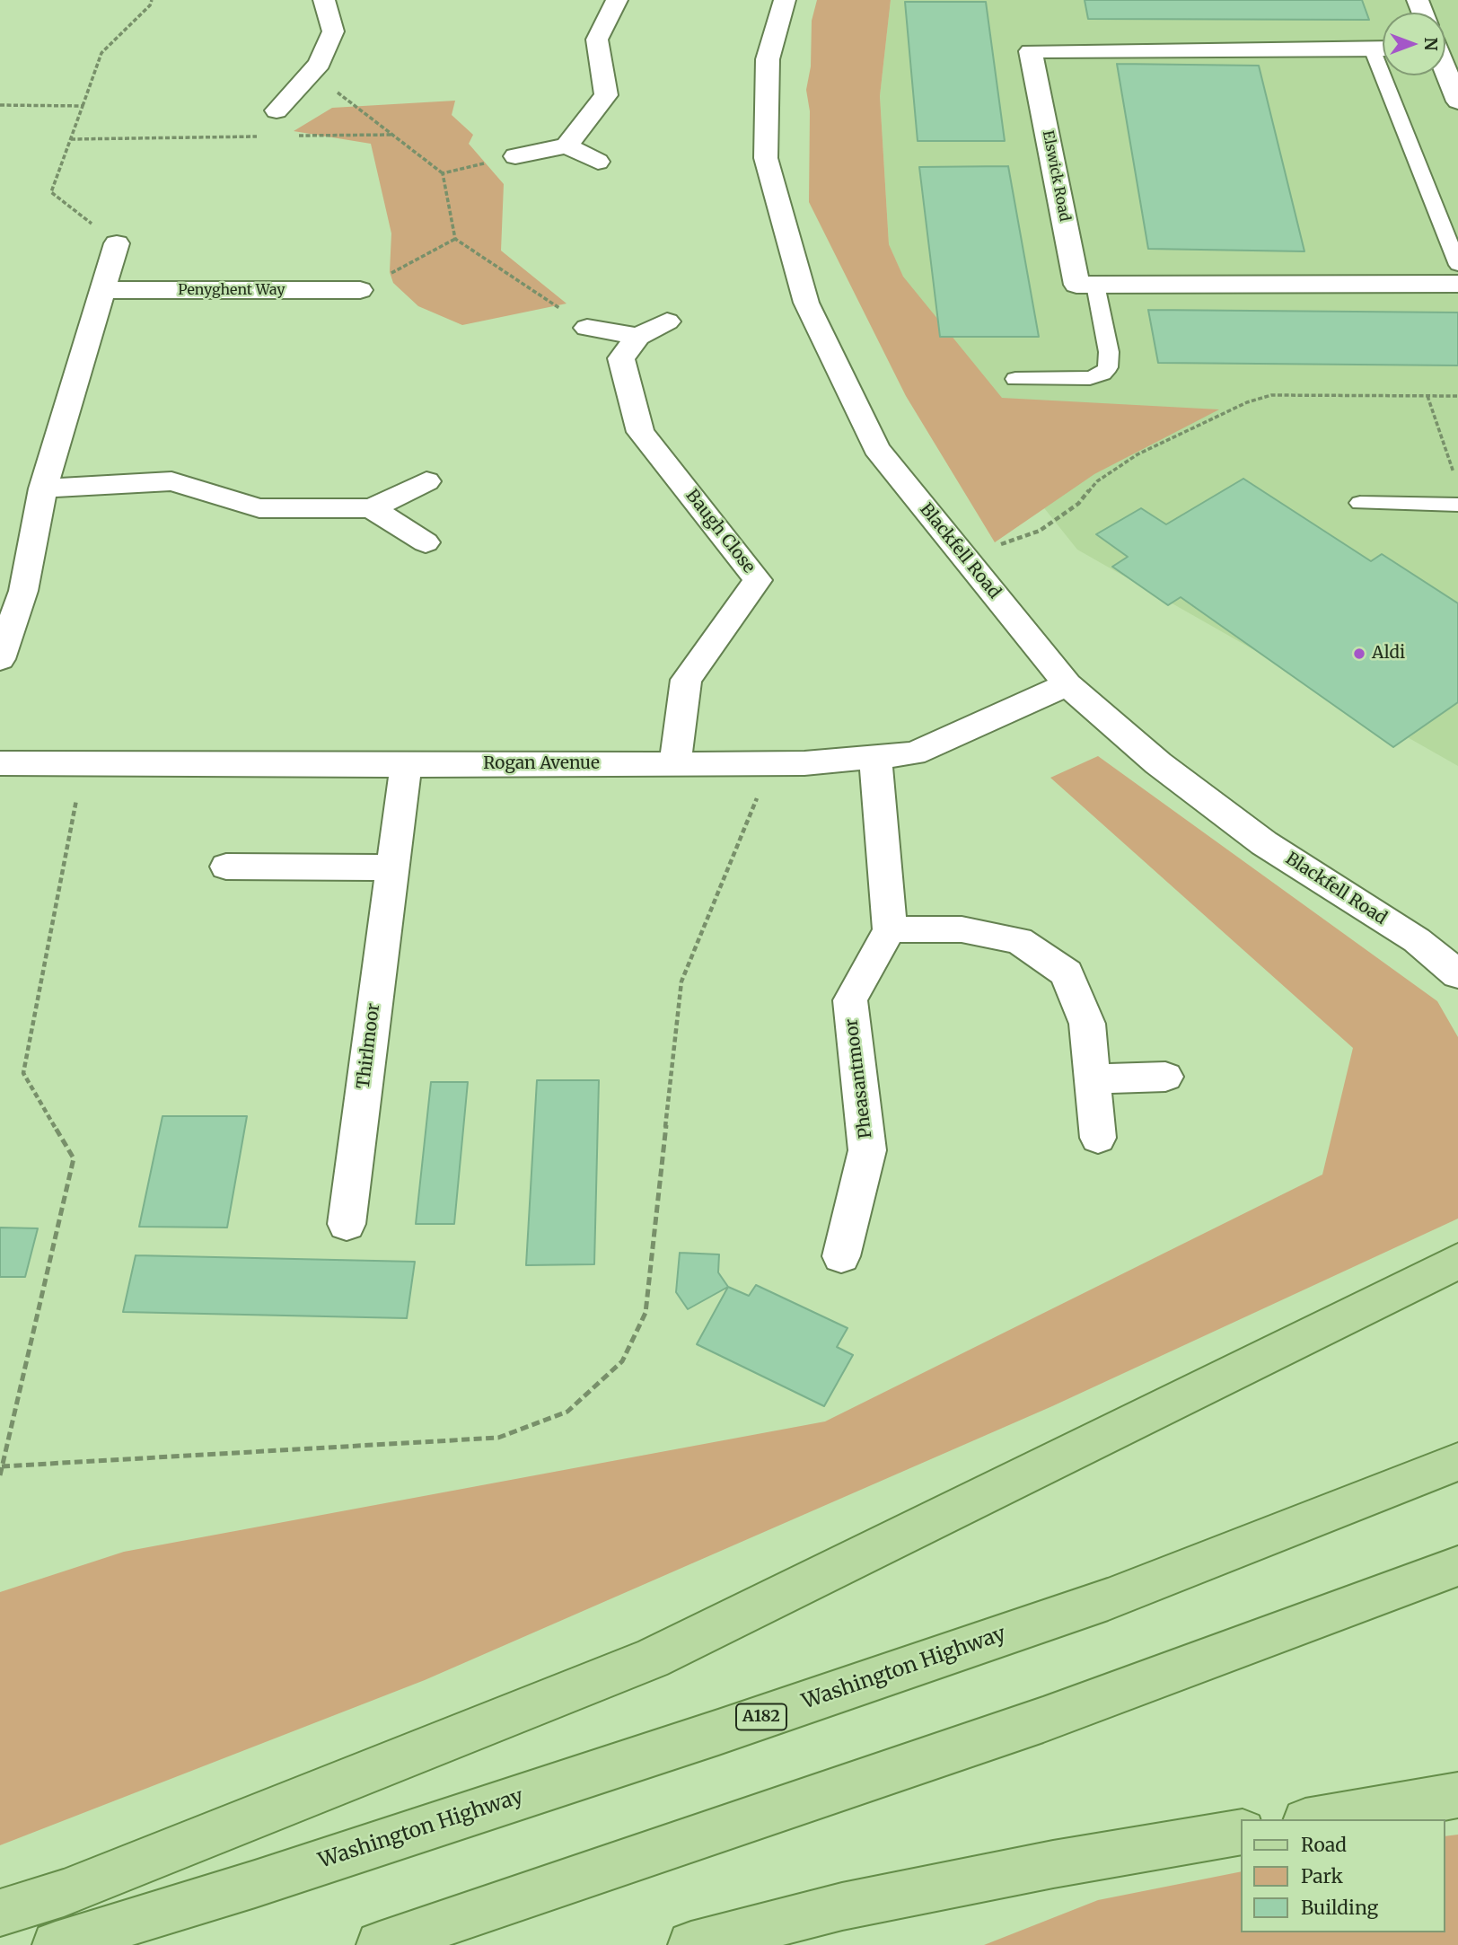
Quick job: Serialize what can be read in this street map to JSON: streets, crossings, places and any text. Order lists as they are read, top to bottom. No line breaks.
{"streets":{"main road":["Washington Highway","A182"],"street":["Elswick Road","Penyghent Way","Baugh Close","Blackfell Road","Rogan Avenue","Thirlmoor","Pheasantmoor"]},"crossings":[["Baugh Close","Rogan Avenue"],["Blackfell Road","Rogan Avenue"],["Rogan Avenue","Thirlmoor"]],"places":["Aldi"],"legend":["Road","Park","Building"],"north":"right"}
